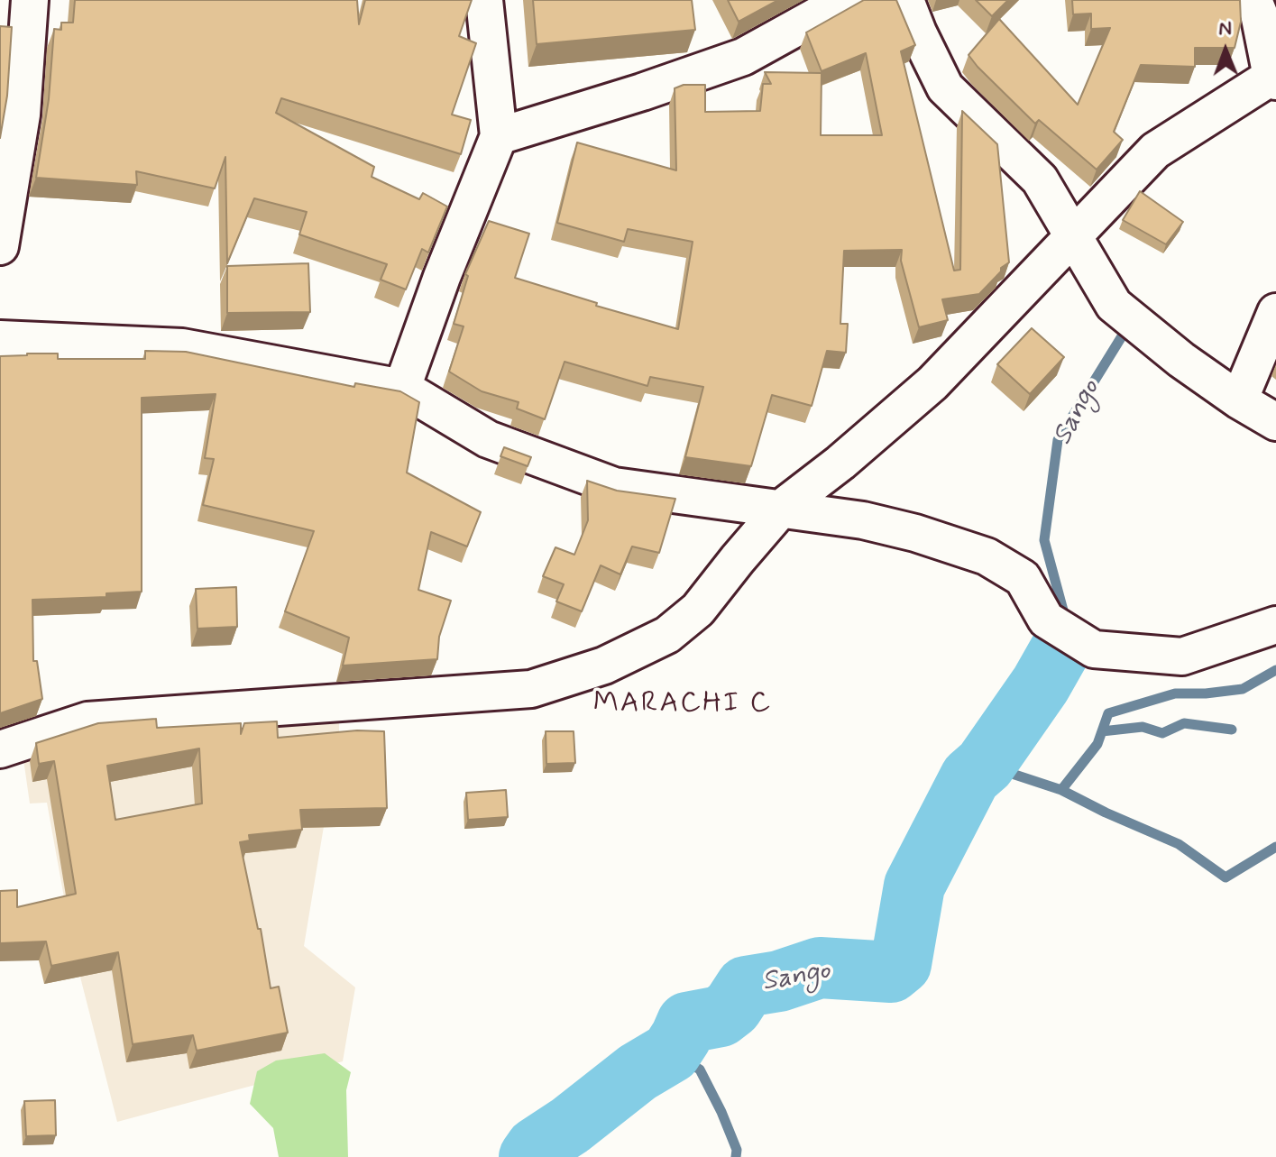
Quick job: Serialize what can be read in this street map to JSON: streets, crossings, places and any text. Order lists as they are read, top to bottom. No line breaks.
{"districts":["MARACHI C"],"water":["Sango"],"north":"top"}
